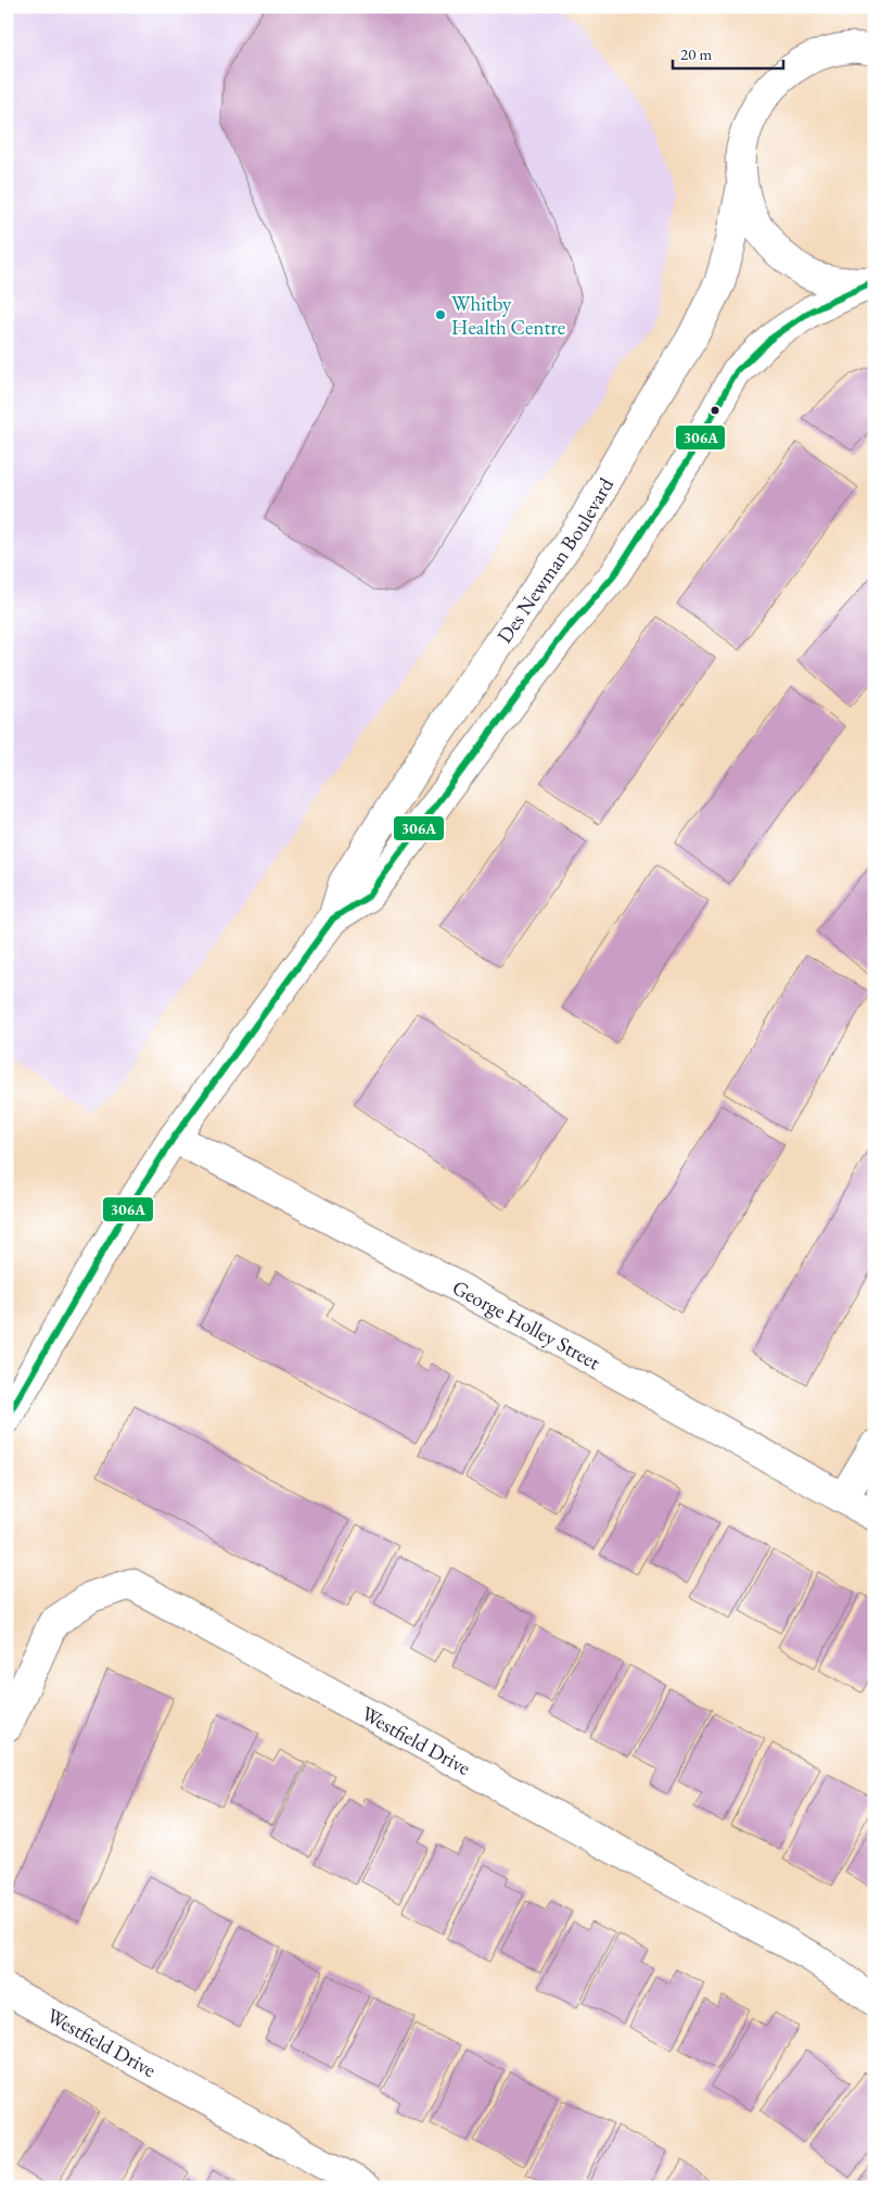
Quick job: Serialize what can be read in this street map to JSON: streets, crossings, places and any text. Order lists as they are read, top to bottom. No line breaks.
{"streets":{"street":["Des Newman Boulevard","George Holley Street","Westfield Drive"]},"crossings":[["Des Newman Boulevard","George Holley Street"]],"places":["Whitby Health Centre"],"lines":["transit line 306A"],"scale_bar":"20 m"}
